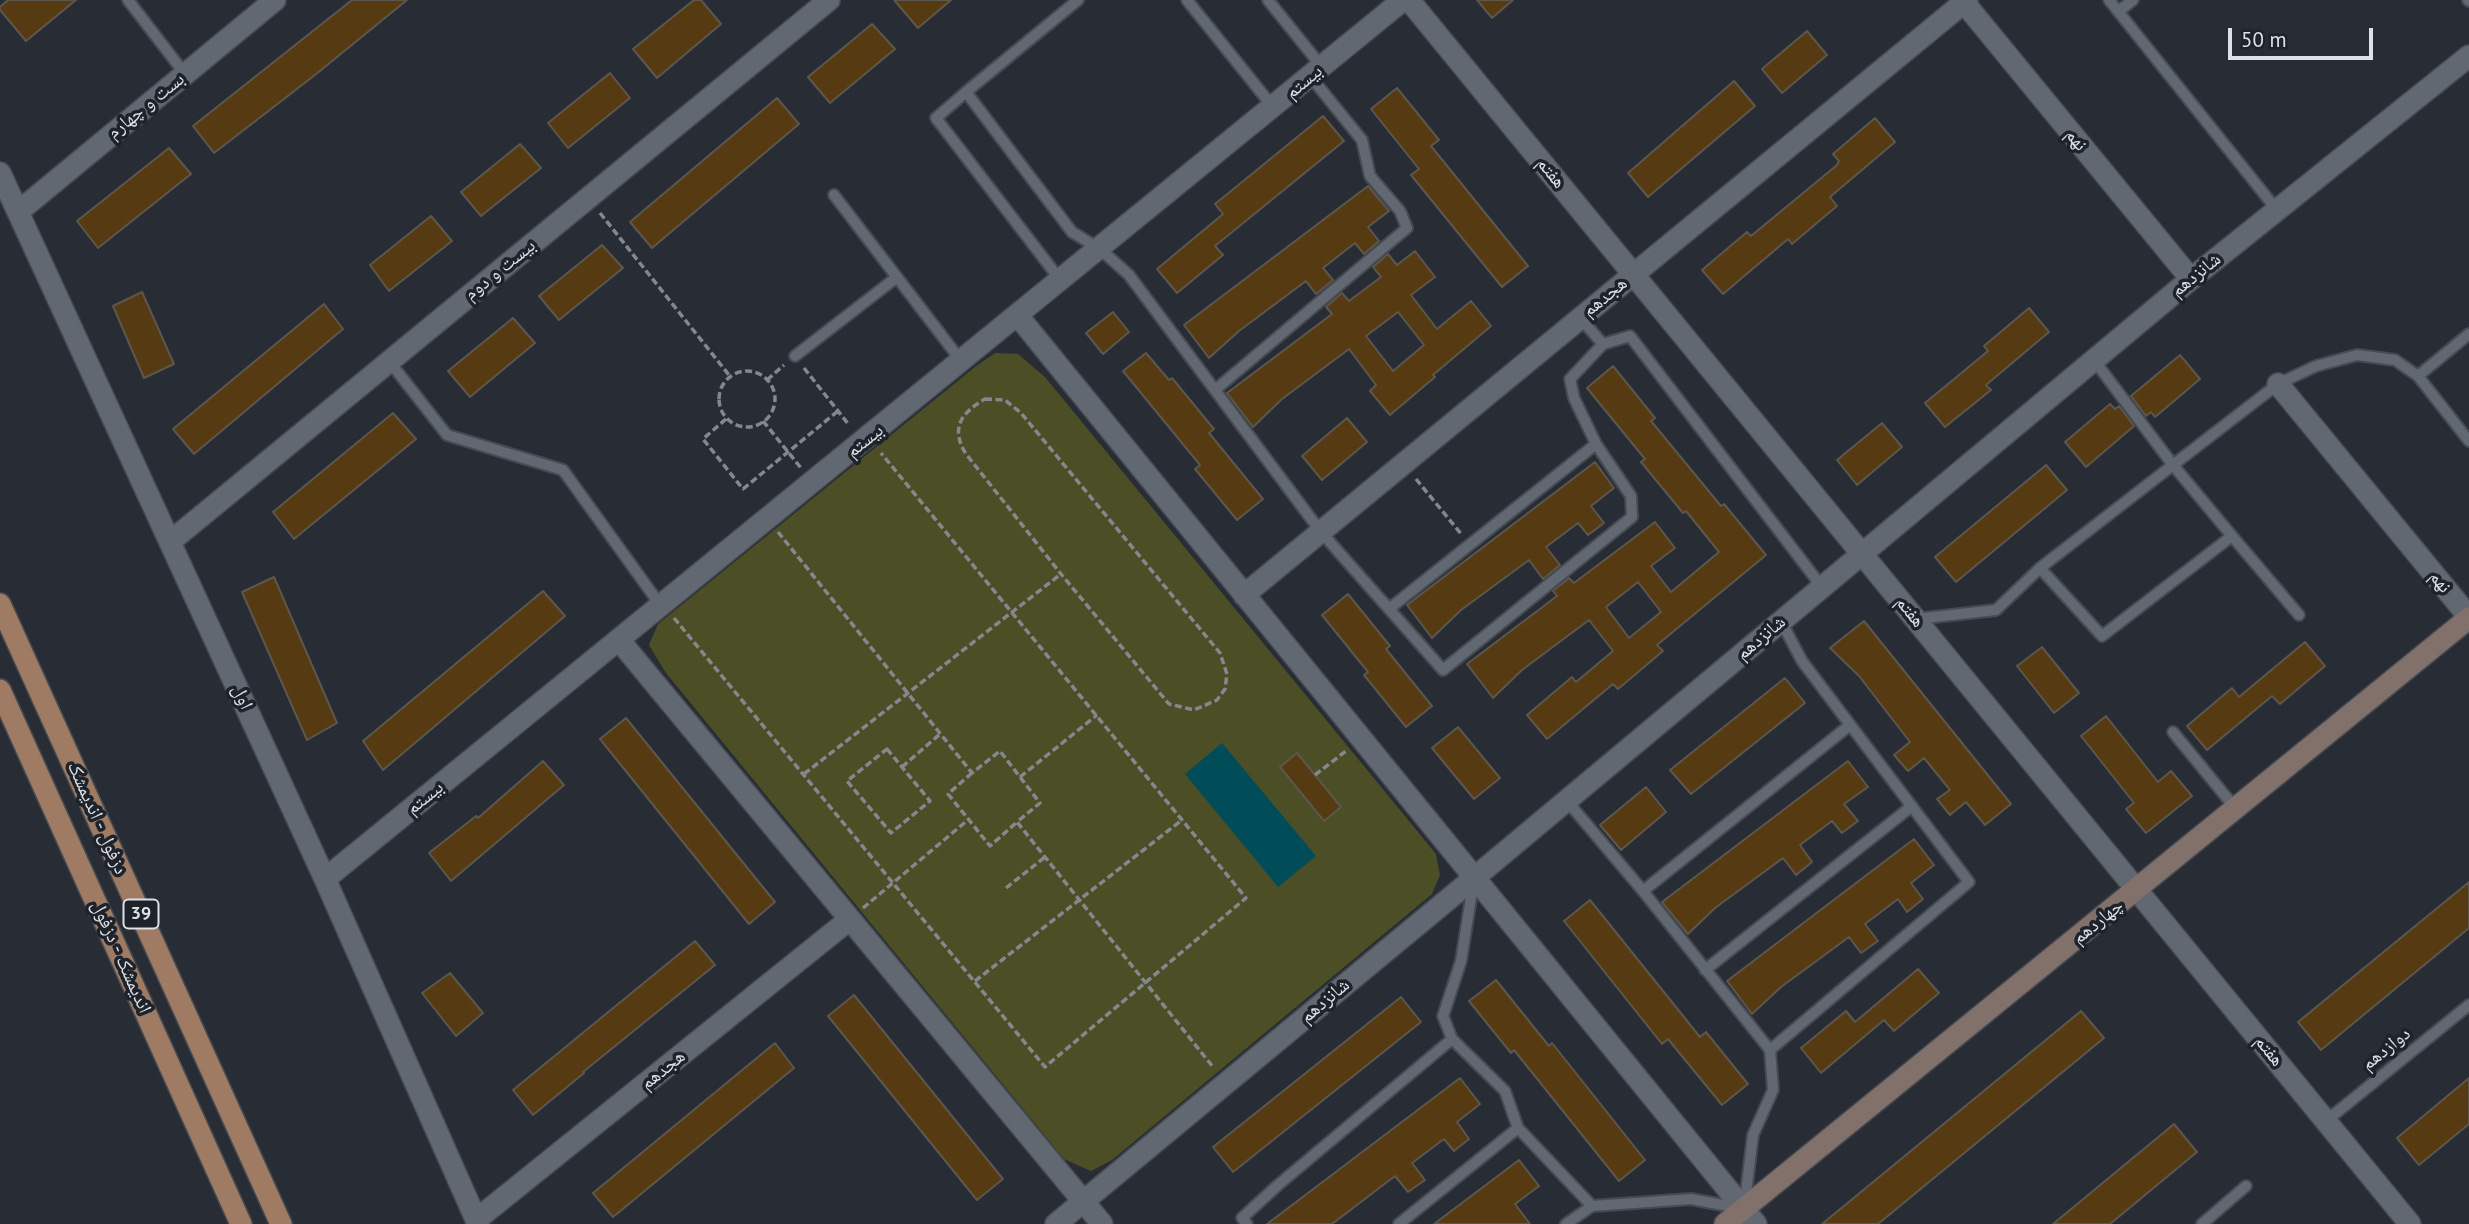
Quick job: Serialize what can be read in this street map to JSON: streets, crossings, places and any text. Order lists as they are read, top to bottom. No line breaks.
{"streets":{"main road":["دزفول - اندیمشک","39","چهاردهم","اندیمشک - دزفول"],"street":["بیستم","بست و چهارم","نهم","هفتم","بیست و دوم","شانزدهم","هجدهم","اول"],"lane":["دوازدهم"]},"crossings":[["بیستم","اول"],["بست و چهارم","اول"],["نهم","شانزدهم"],["نهم","هجدهم"],["نهم","چهاردهم"],["هفتم","شانزدهم"],["هفتم","هجدهم"],["هفتم","چهاردهم"],["هفتم","دوازدهم"],["بیست و دوم","اول"],["هجدهم","اول"]],"scale_bar":"50 m"}
